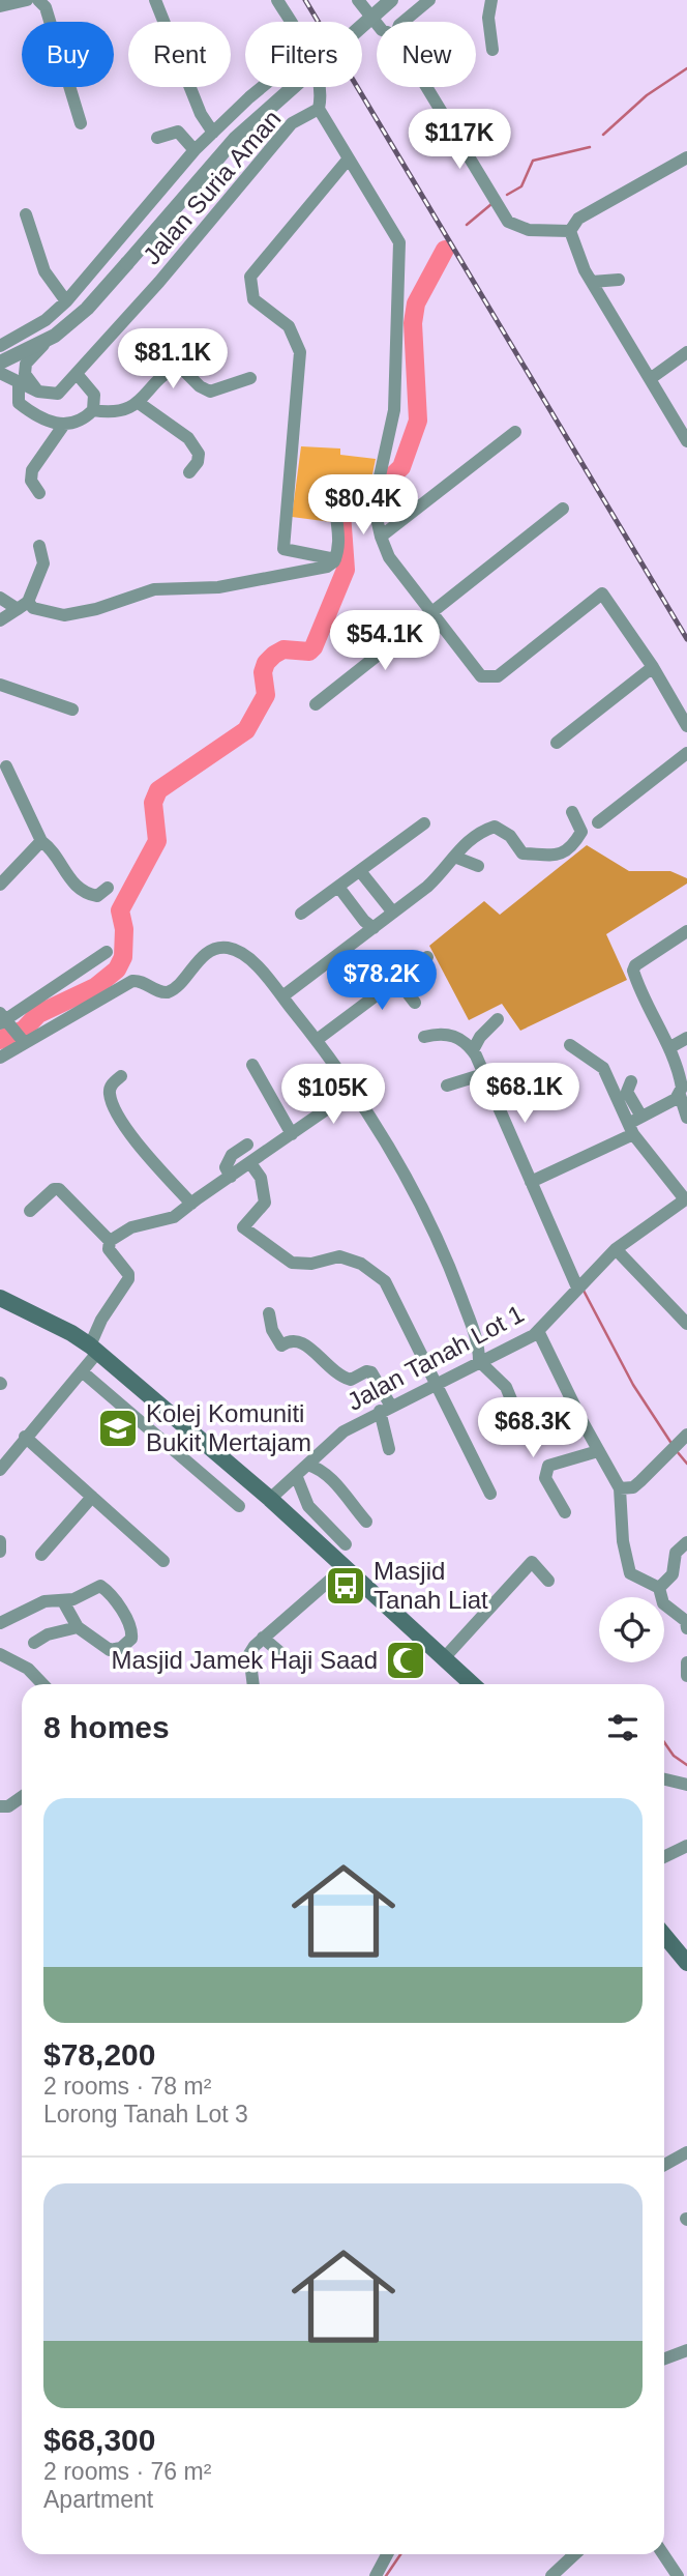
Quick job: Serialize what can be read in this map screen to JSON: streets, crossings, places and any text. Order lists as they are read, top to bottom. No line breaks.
{"streets":{"street":["Jalan Suria Aman","Jalan Tanah Lot 1"]},"places":{"school or university":["Kolej Komuniti Bukit Mertajam"],"bus stop":["Masjid Tanah Liat"],"mosque":["Masjid Jamek Haji Saad"]},"page":{"chip":["Buy","Rent","Filters","New"],"price":["$117K","$81.1K","$80.4K","$54.1K","$78.2K","$68.1K","$105K","$68.3K"],"heading":"8 homes","list":[{"name":"$78,200","note":"2 rooms · 78 m² · Lorong Tanah Lot 3"},{"name":"$68,300","note":"2 rooms · 76 m² · Apartment"}]}}
